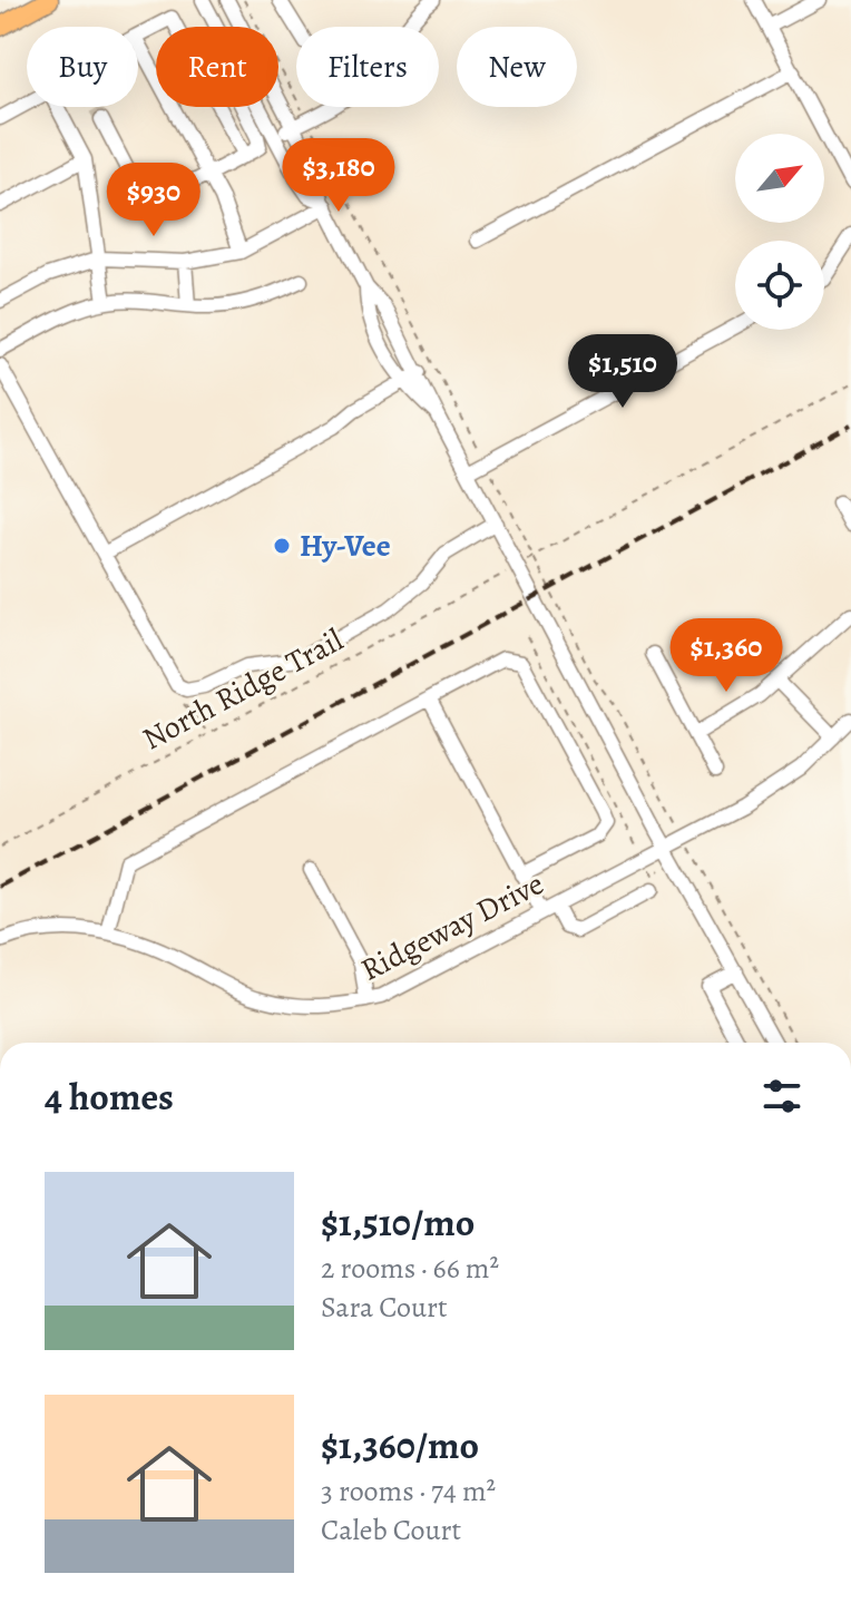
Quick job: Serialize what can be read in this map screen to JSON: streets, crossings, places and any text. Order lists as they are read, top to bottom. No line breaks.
{"streets":{"street":["Ridgeway Drive"],"path":["North Ridge Trail"]},"places":["Hy-Vee"],"north":"top right","page":{"chip":["Buy","Rent","Filters","New"],"price":["$3,180","$930","$1,510","$1,360"],"heading":"4 homes","list":[{"name":"$1,510/mo","note":"2 rooms · 66 m² · Sara Court"},{"name":"$1,360/mo","note":"3 rooms · 74 m² · Caleb Court"}]}}
